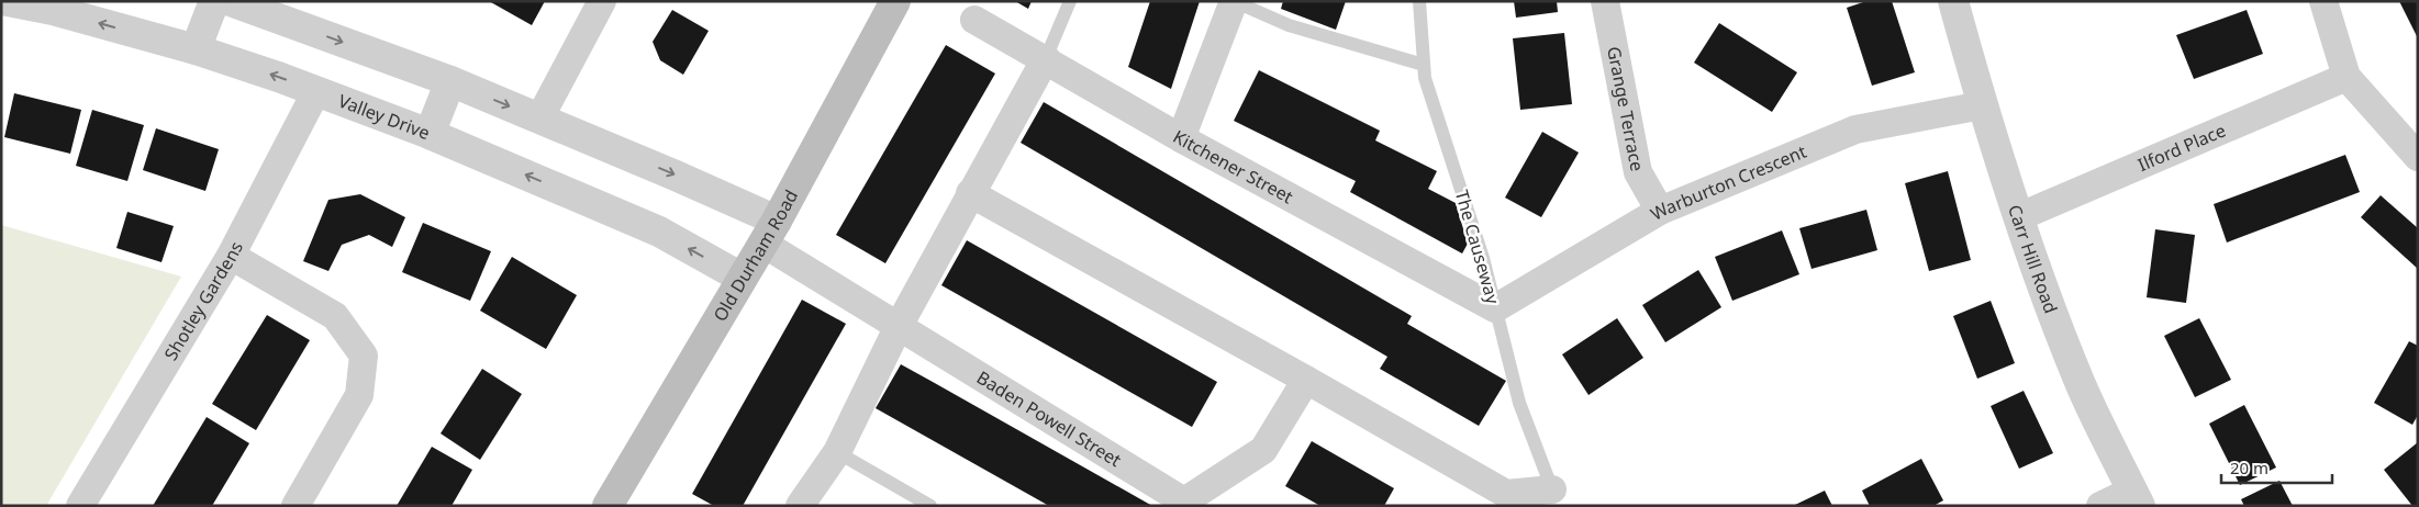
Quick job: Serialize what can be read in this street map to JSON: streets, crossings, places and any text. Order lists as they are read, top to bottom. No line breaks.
{"streets":{"main road":["Old Durham Road"],"street":["Grange Terrace","Valley Drive","Ilford Place","Kitchener Street","Warburton Crescent","Carr Hill Road","Shotley Gardens","Baden Powell Street"],"lane":["The Causeway"]},"crossings":[["Grange Terrace","Warburton Crescent"],["Valley Drive","Old Durham Road"],["Valley Drive","Shotley Gardens"],["Ilford Place","Carr Hill Road"],["Kitchener Street","Warburton Crescent"],["Kitchener Street","The Causeway"],["Warburton Crescent","The Causeway"],["Warburton Crescent","Carr Hill Road"],["Old Durham Road","Baden Powell Street"]],"scale_bar":"20 m"}
